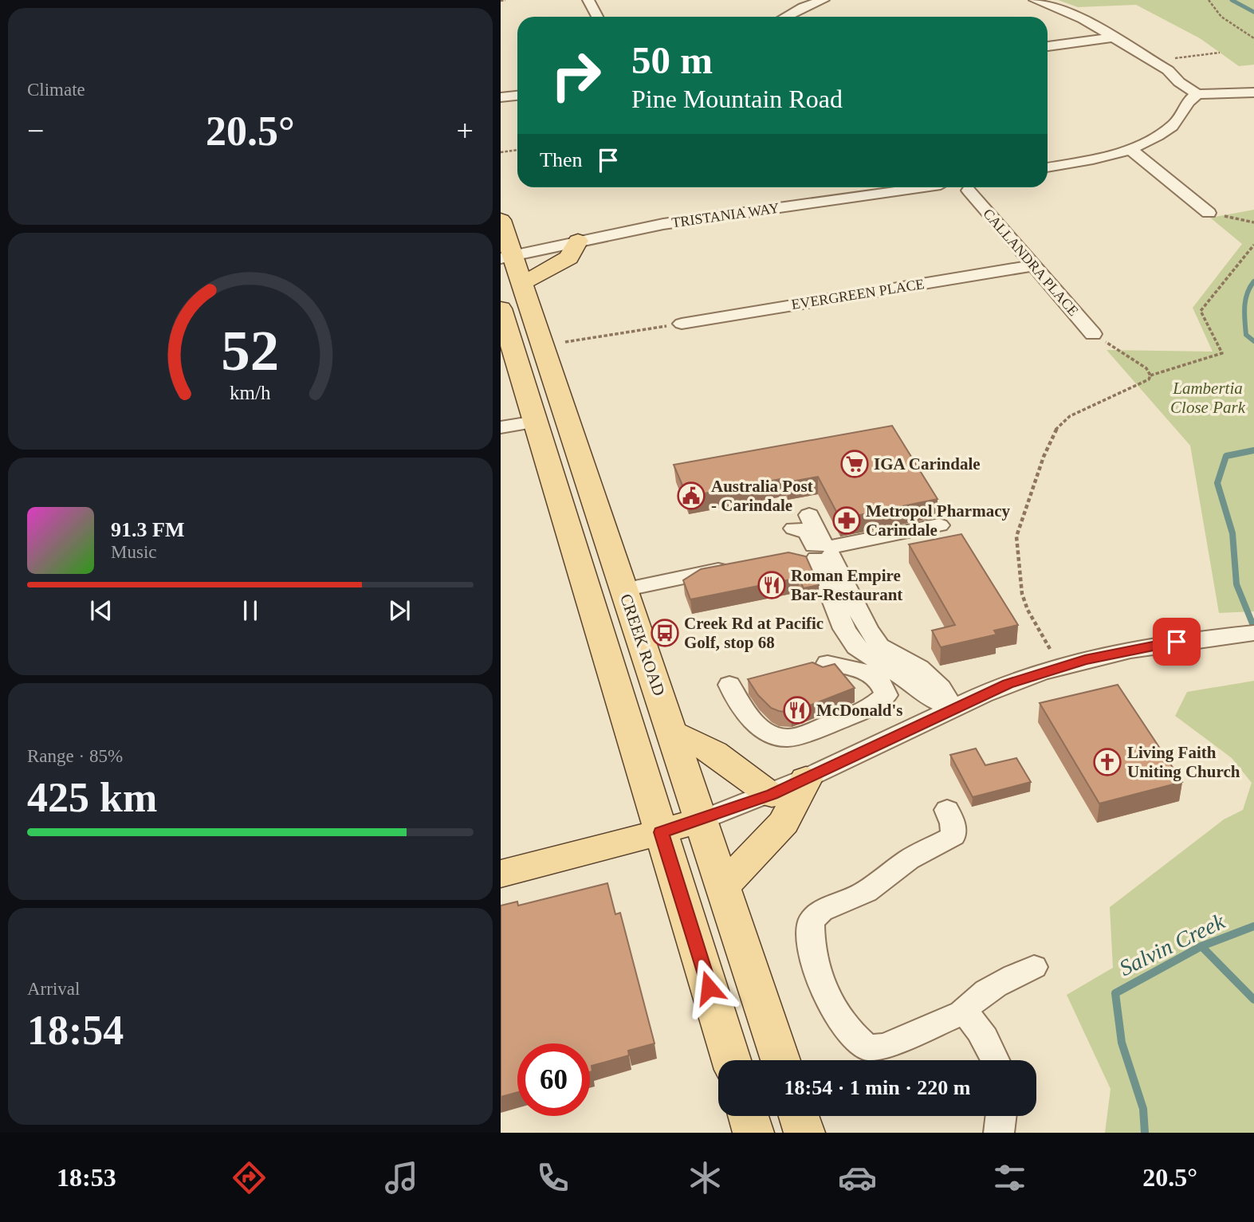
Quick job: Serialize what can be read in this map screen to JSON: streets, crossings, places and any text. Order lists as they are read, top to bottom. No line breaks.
{"streets":{"main road":["CREEK ROAD"],"street":["TRISTANIA WAY","CALLANDRA PLACE","EVERGREEN PLACE"]},"crossings":[["TRISTANIA WAY","CALLANDRA PLACE"],["TRISTANIA WAY","CREEK ROAD"],["CALLANDRA PLACE","EVERGREEN PLACE"]],"water":["Salvin Creek"],"parks":["Lambertia Close Park"],"places":{"supermarket":["IGA Carindale"],"public building":["Australia Post - Carindale"],"pharmacy":["Metropol Pharmacy Carindale"],"restaurant":["Roman Empire Bar-Restaurant","McDonald's"],"bus stop":["Creek Rd at Pacific Golf, stop 68"],"church":["Living Faith Uniting Church"]},"page":{"tile":["Climate",["Range · 85%","425 km"],["Arrival","18:54"]],"turn":["50 m","Pine Mountain Road"],"heat":["−","20.5°","+"],"then":"Then","song":["91.3 FM","Music"],"limit":"60","trip":"18:54 · 1 min · 220 m","tabs":["18:53","20.5°"],"gauge":["52","km/h"]}}
